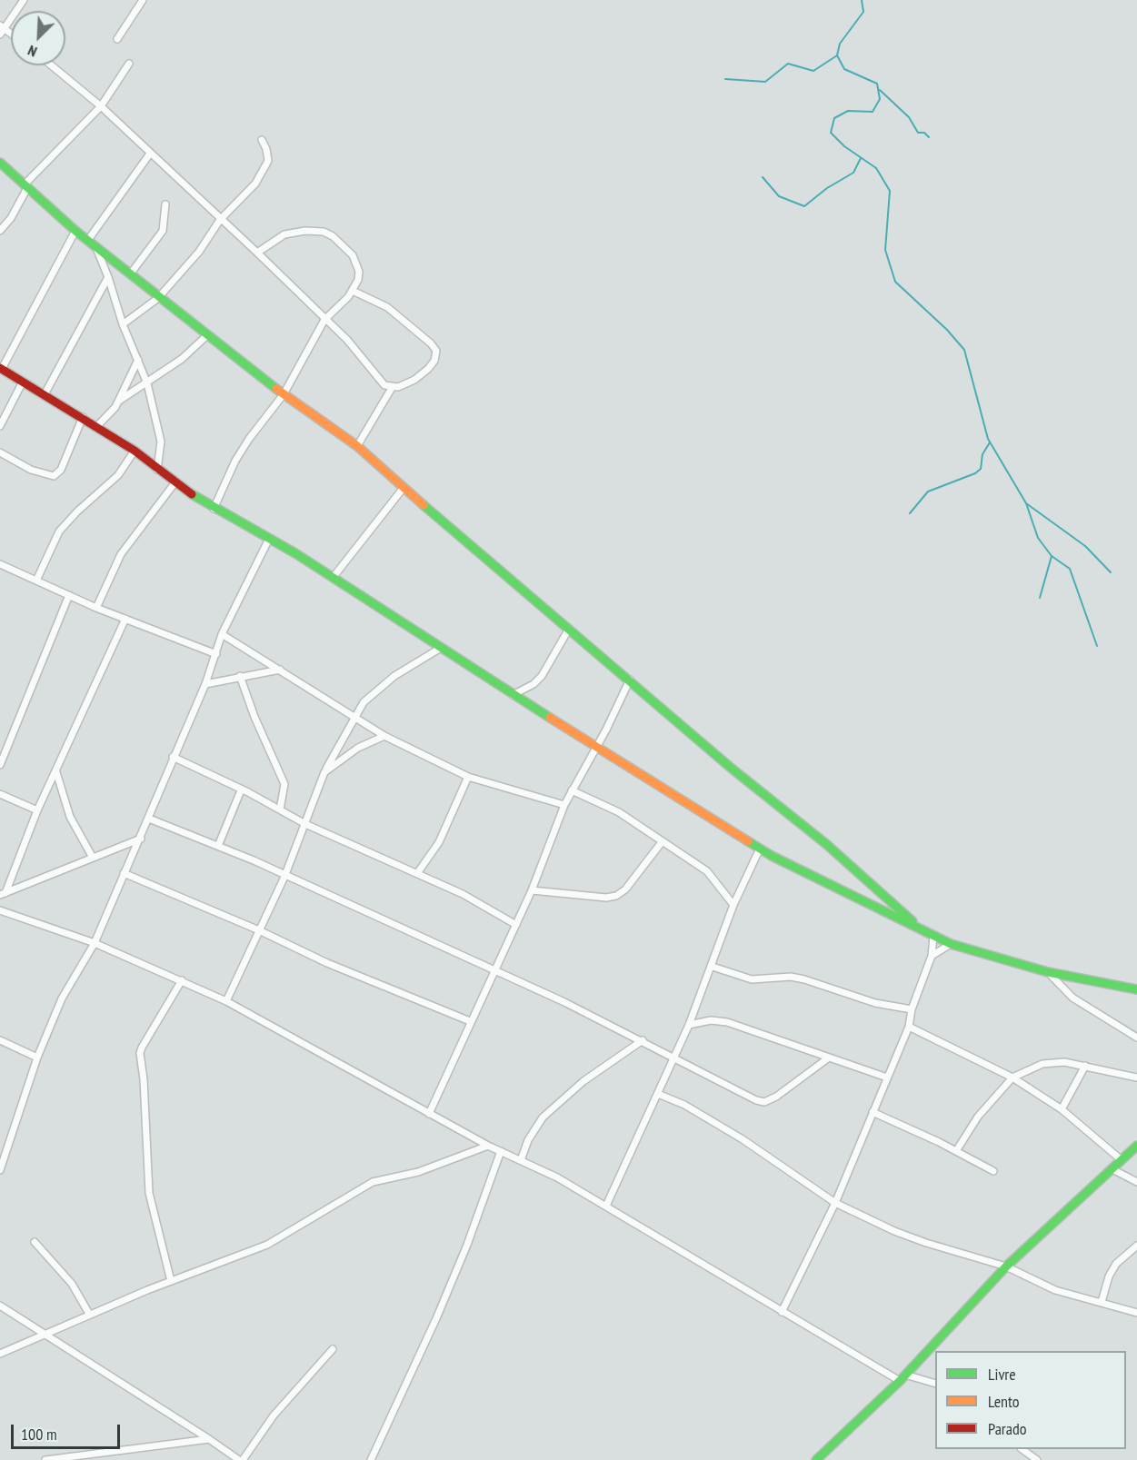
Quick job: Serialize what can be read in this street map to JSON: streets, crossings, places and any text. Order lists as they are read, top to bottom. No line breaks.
{"legend":["Livre","Lento","Parado"],"scale_bar":"100 m","north":"bottom left"}
